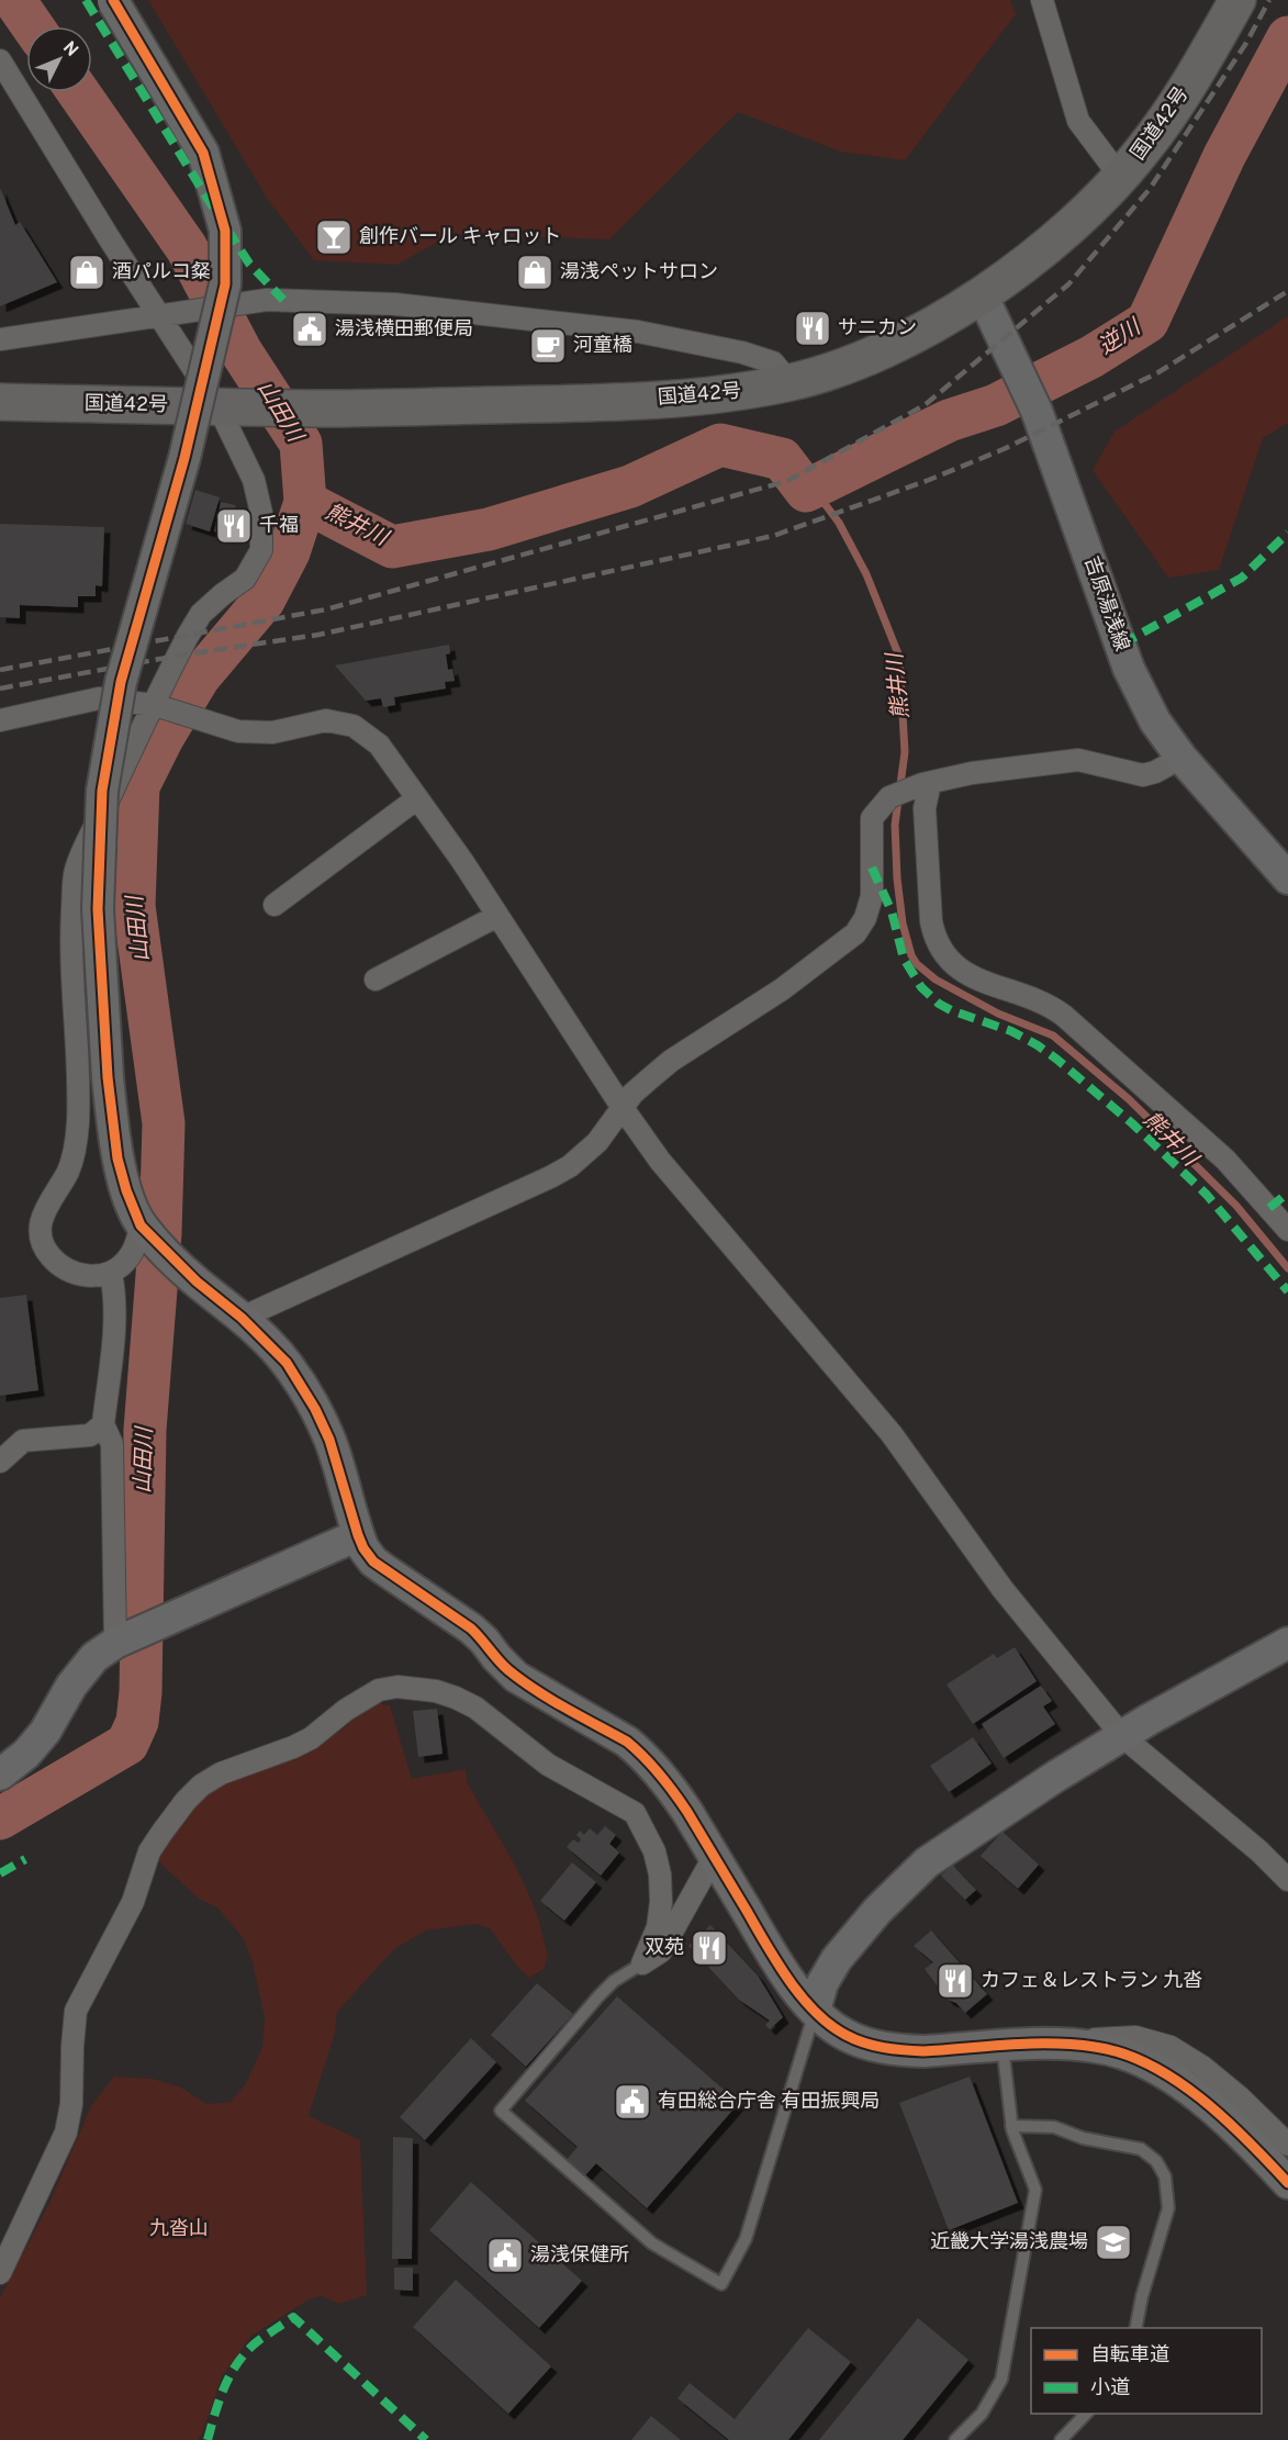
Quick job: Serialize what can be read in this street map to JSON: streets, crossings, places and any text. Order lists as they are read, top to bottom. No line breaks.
{"streets":{"highway":["国道42号"],"street":["吉原湯浅線"]},"crossings":[["国道42号","吉原湯浅線"]],"water":["逆川","山田川","熊井川"],"parks":["九沓山"],"places":{"bar":["創作バール キャロット"],"shop":["酒パルコ粲","湯浅ペットサロン"],"restaurant":["サニカン","千福","双苑","カフェ＆レストラン 九沓"],"public building":["湯浅横田郵便局","有田総合庁舎 有田振興局","湯浅保健所"],"cafe":["河童橋"],"school or university":["近畿大学湯浅農場"]},"legend":["自転車道","小道"],"north":"top right"}
